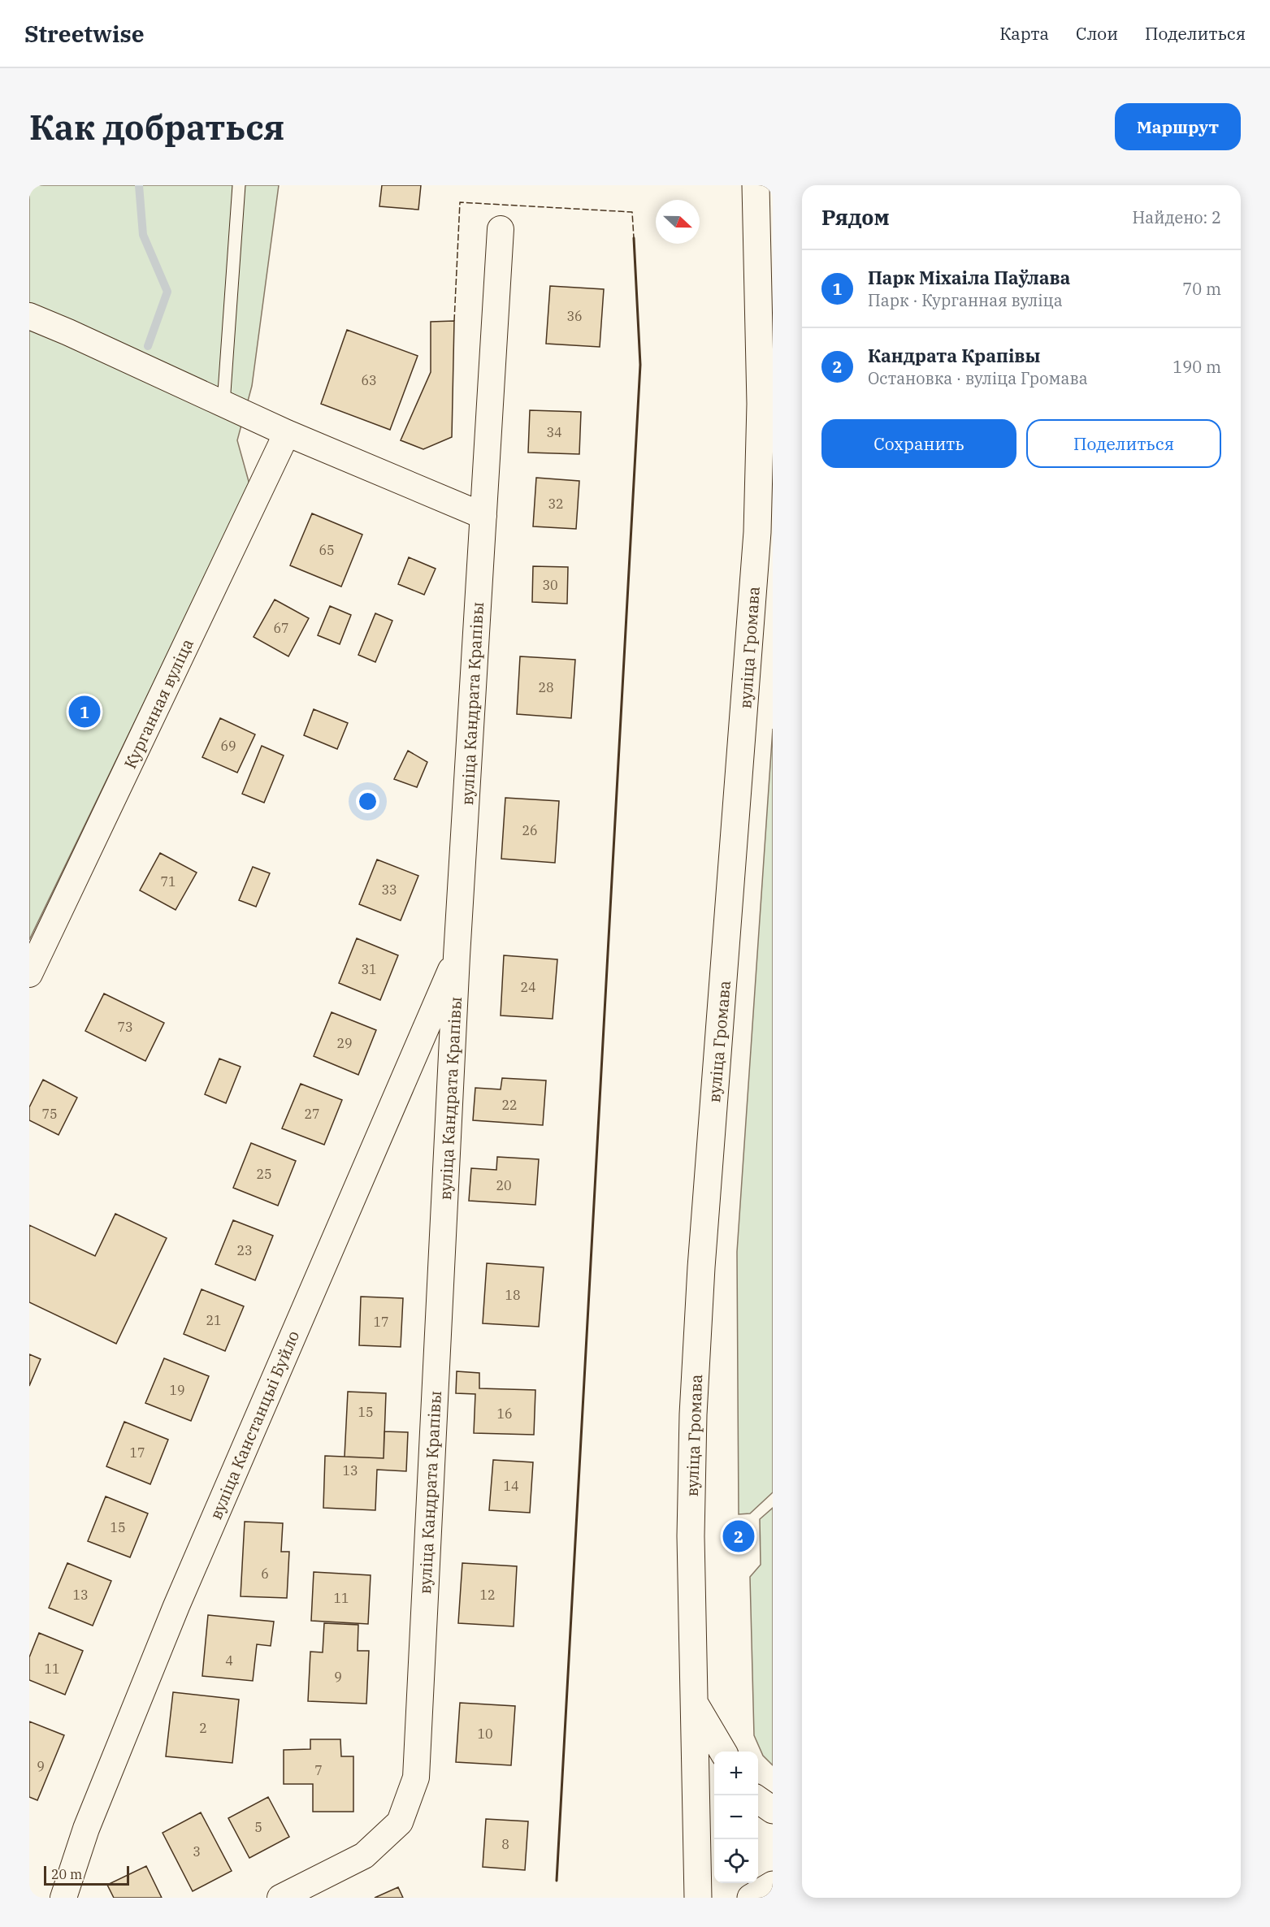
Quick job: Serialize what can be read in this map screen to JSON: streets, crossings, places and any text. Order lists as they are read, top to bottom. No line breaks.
{"streets":{"main road":["вуліца Громава"],"street":["Курганная вуліца","вуліца Кандрата Крапівы","вуліца Канстанцыі Буйло"]},"crossings":[["вуліца Кандрата Крапівы","вуліца Канстанцыі Буйло"]],"house_numbers":["36","63","34","32","65","30","67","28","69","26","71","33","31","24","73","29","22","75","27","25","20","23","18","21","17","19","15","16","17","13","14","15","6","13","12","11","4","11","9","2","10","9","7","5","8","3"],"scale_bar":"20 m","north":"right","page":{"header":"Streetwise","nav":["Карта","Слои","Поделиться"],"buttons":["Маршрут",["Сохранить","Поделиться"]],"title":"Как добраться","heading":["Рядом","Найдено: 2"],"list":[{"mark":"1","name":"Парк Міхаіла Паўлава","note":"Парк · Курганная вуліца","value":"70 m"},{"mark":"2","name":"Кандрата Крапівы","note":"Остановка · вуліца Громава","value":"190 m"}],"pins":["1","2"],"map_buttons":["+","−"],"scale":"20 m"}}
